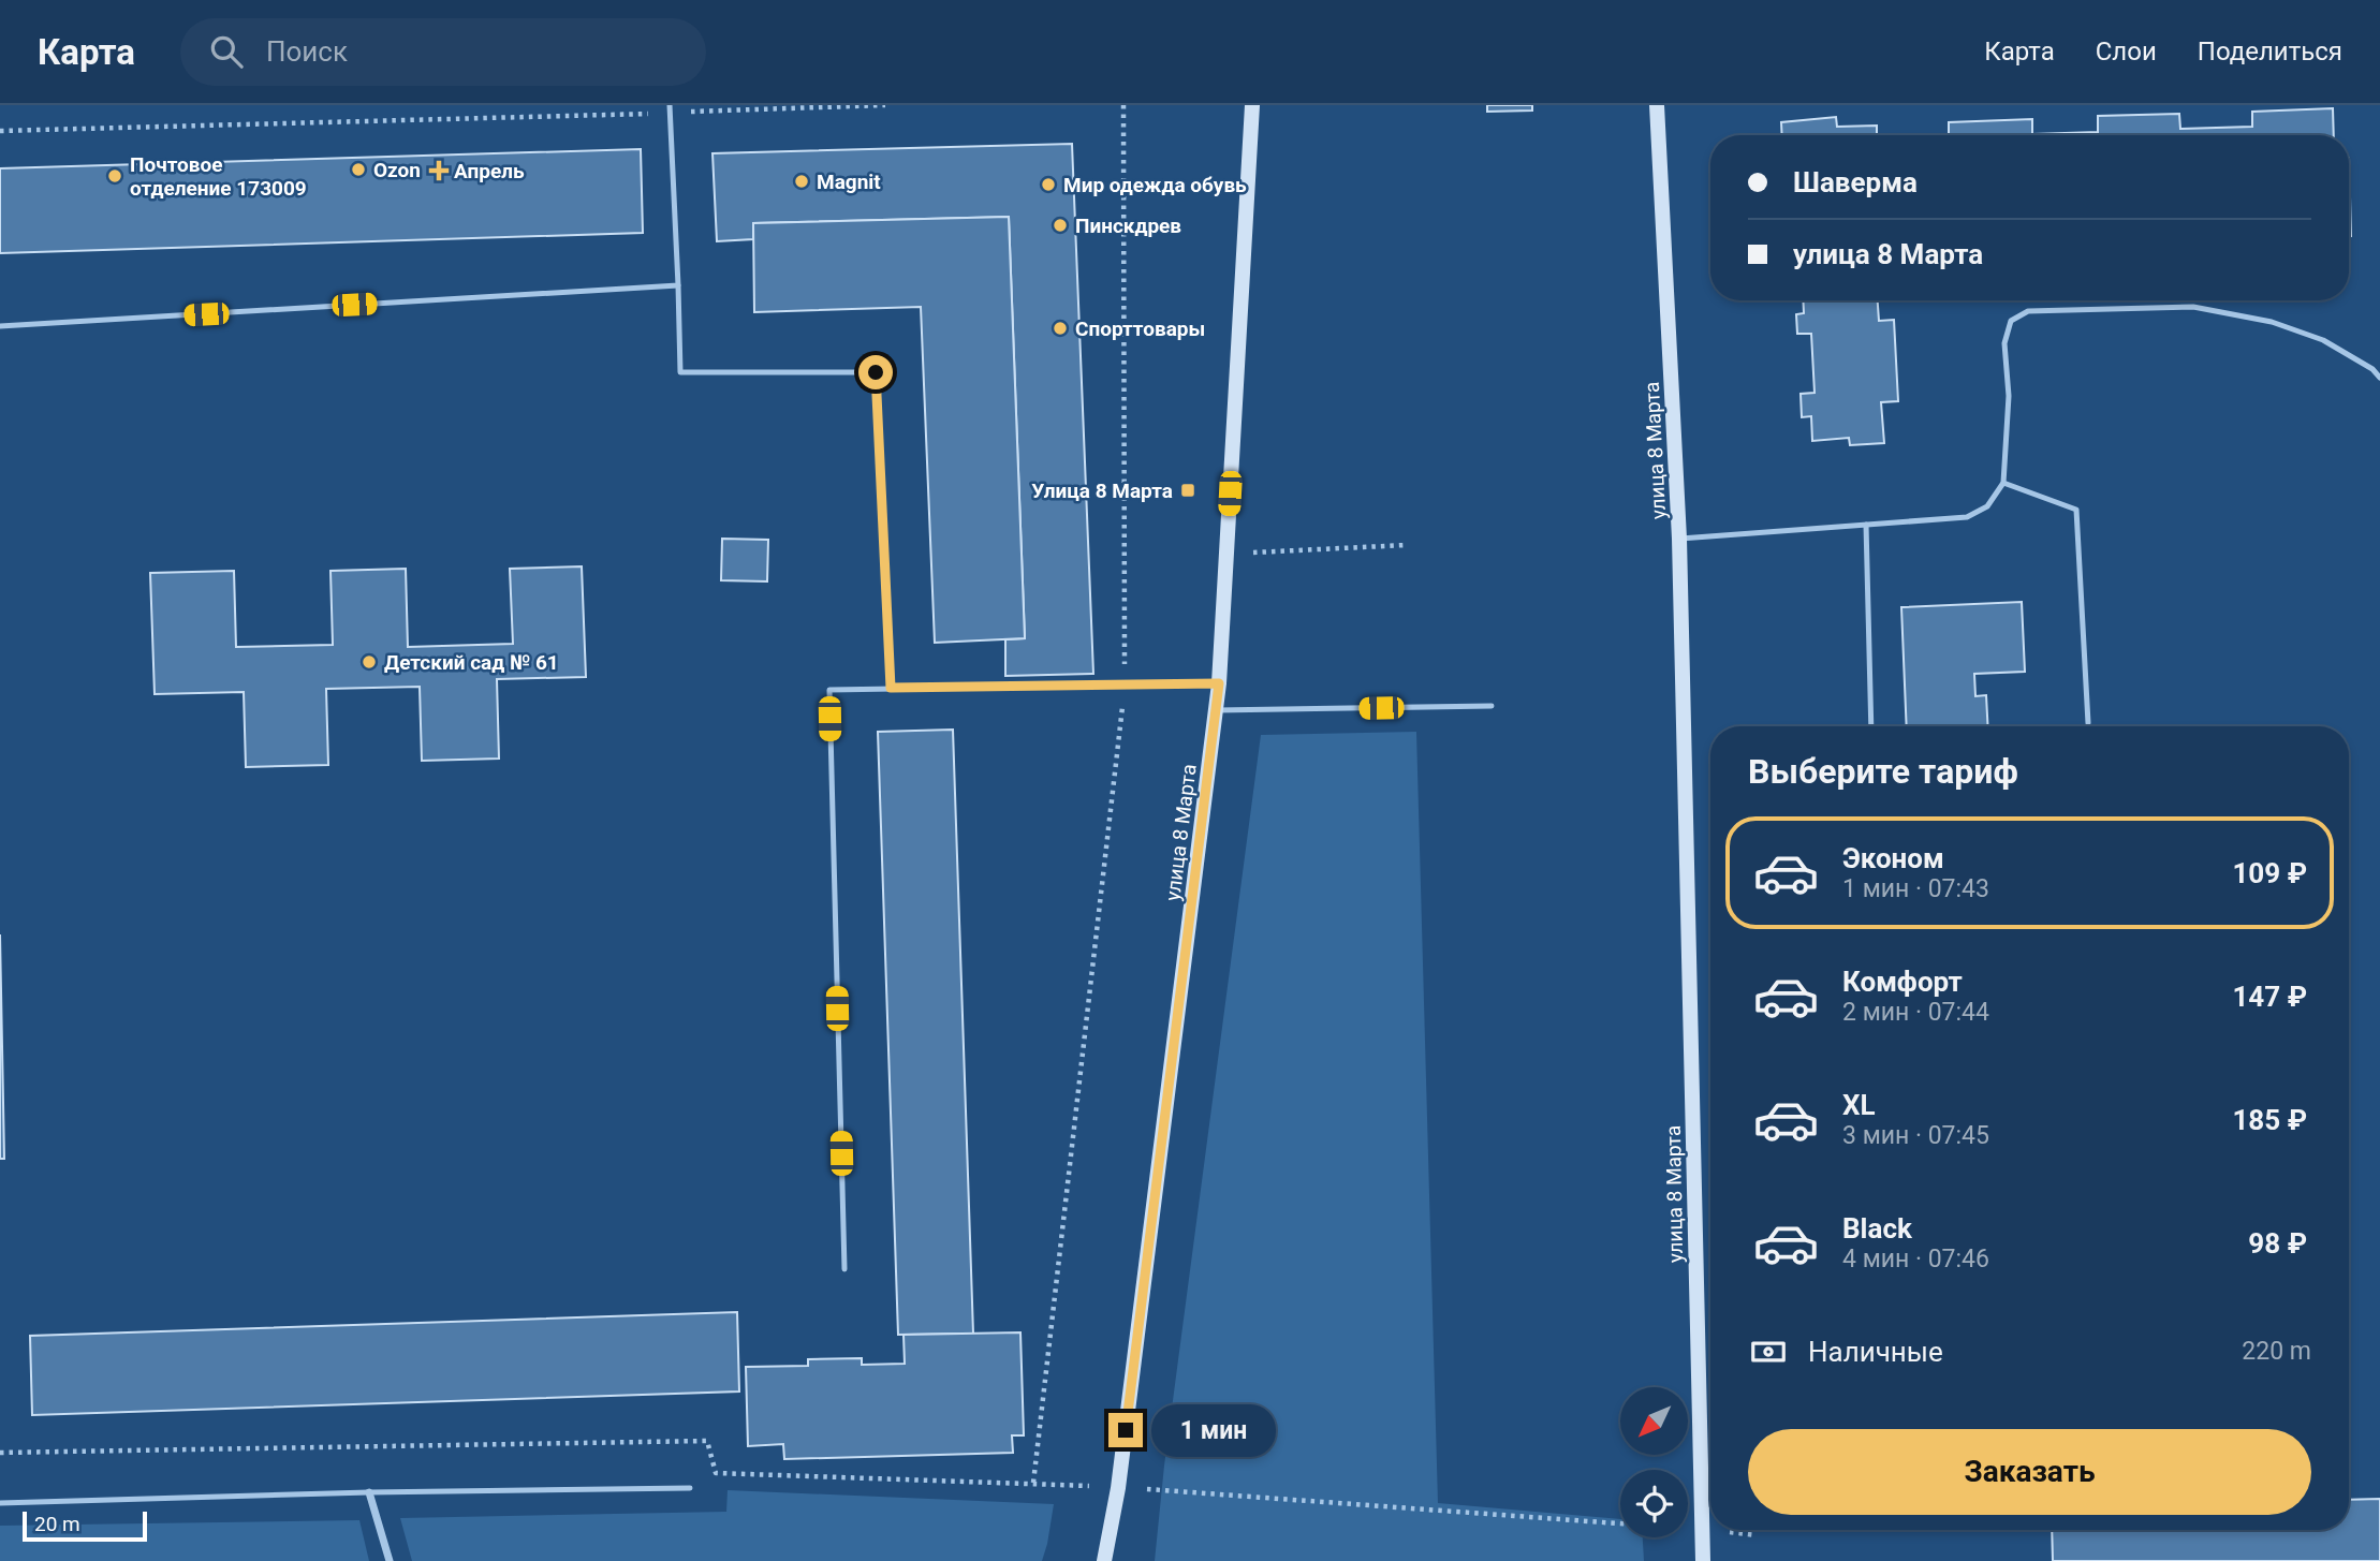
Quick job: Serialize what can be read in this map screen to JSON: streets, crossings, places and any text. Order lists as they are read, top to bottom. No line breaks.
{"streets":{"main road":["улица 8 Марта"]},"places":{"other":["Ozon","Почтовое отделение 173009","Magnit","Мир одежда обувь","Пинскдрев","Спорттовары","Детский сад № 61"],"health":["Апрель"],"transit":["Улица 8 Марта"]},"scale_bar":"20 m","north":"bottom left","page":{"header":"Карта","search":"Поиск","nav":["Карта","Слои","Поделиться"],"banner":["Шаверма","улица 8 Марта"],"heading":"Выберите тариф","list":[{"name":"Эконом","note":"1 мин · 07:43","value":"109 ₽"},{"name":"Комфорт","note":"2 мин · 07:44","value":"147 ₽"},{"name":"XL","note":"3 мин · 07:45","value":"185 ₽"},{"name":"Black","note":"4 мин · 07:46","value":"98 ₽"}],"pay":["Наличные","220 m"],"bubble":"1 мин","buttons":"Заказать","scale":"20 m"}}
